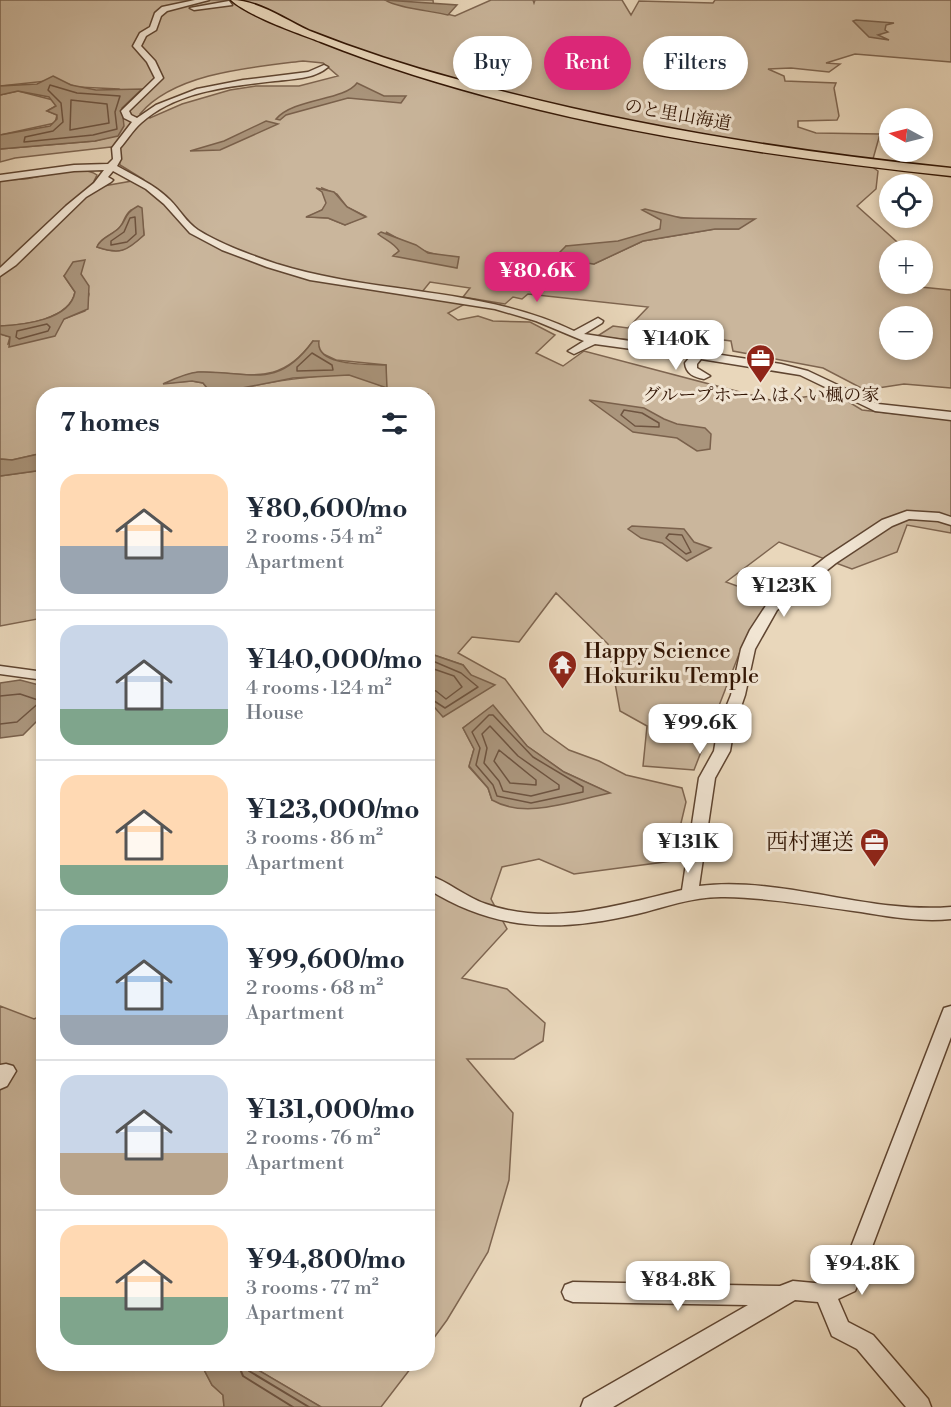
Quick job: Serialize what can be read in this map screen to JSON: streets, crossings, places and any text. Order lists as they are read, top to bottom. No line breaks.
{"streets":{"highway":["のと里山海道"]},"places":{"office":["グループホーム はくい楓の家","西村運送"],"temple":["Happy Science Hokuriku Temple"]},"north":"left","page":{"chip":["Buy","Rent","Filters"],"map_buttons":["+","−"],"price":["¥80.6K","¥140K","¥123K","¥99.6K","¥131K","¥94.8K","¥84.8K"],"heading":"7 homes","list":[{"name":"¥80,600/mo","note":"2 rooms · 54 m² · Apartment"},{"name":"¥140,000/mo","note":"4 rooms · 124 m² · House"},{"name":"¥123,000/mo","note":"3 rooms · 86 m² · Apartment"},{"name":"¥99,600/mo","note":"2 rooms · 68 m² · Apartment"},{"name":"¥131,000/mo","note":"2 rooms · 76 m² · Apartment"},{"name":"¥94,800/mo","note":"3 rooms · 77 m² · Apartment"}]}}
